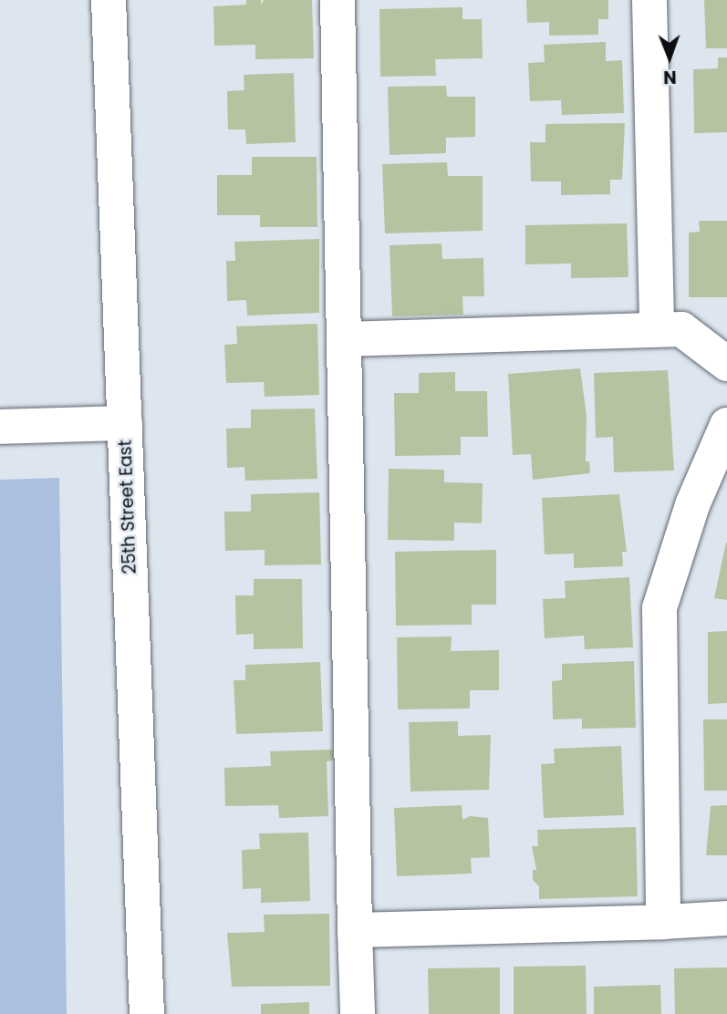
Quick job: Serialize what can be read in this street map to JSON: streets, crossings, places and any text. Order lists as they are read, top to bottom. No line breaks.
{"streets":{"street":["25th Street East"]},"north":"bottom"}
